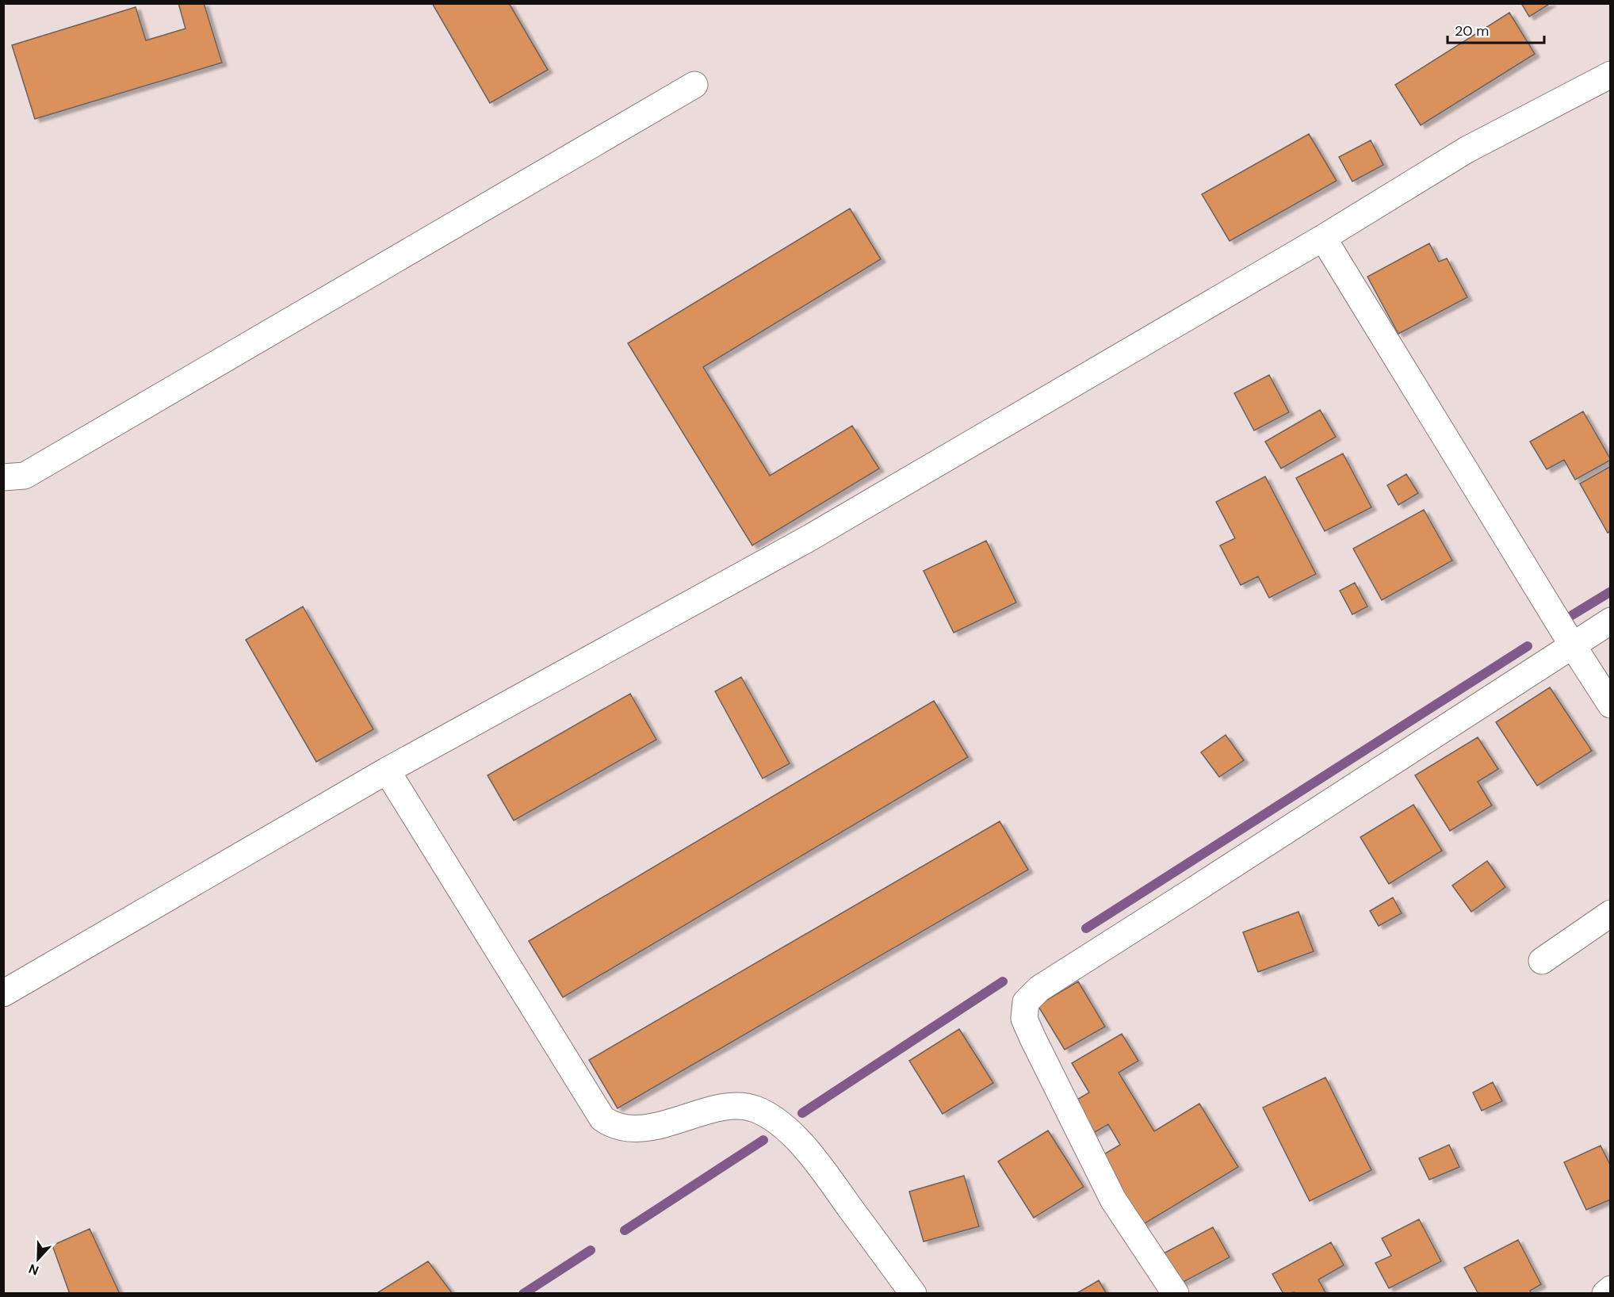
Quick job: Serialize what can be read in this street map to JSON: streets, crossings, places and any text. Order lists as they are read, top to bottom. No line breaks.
{"scale_bar":"20 m","north":"bottom"}
